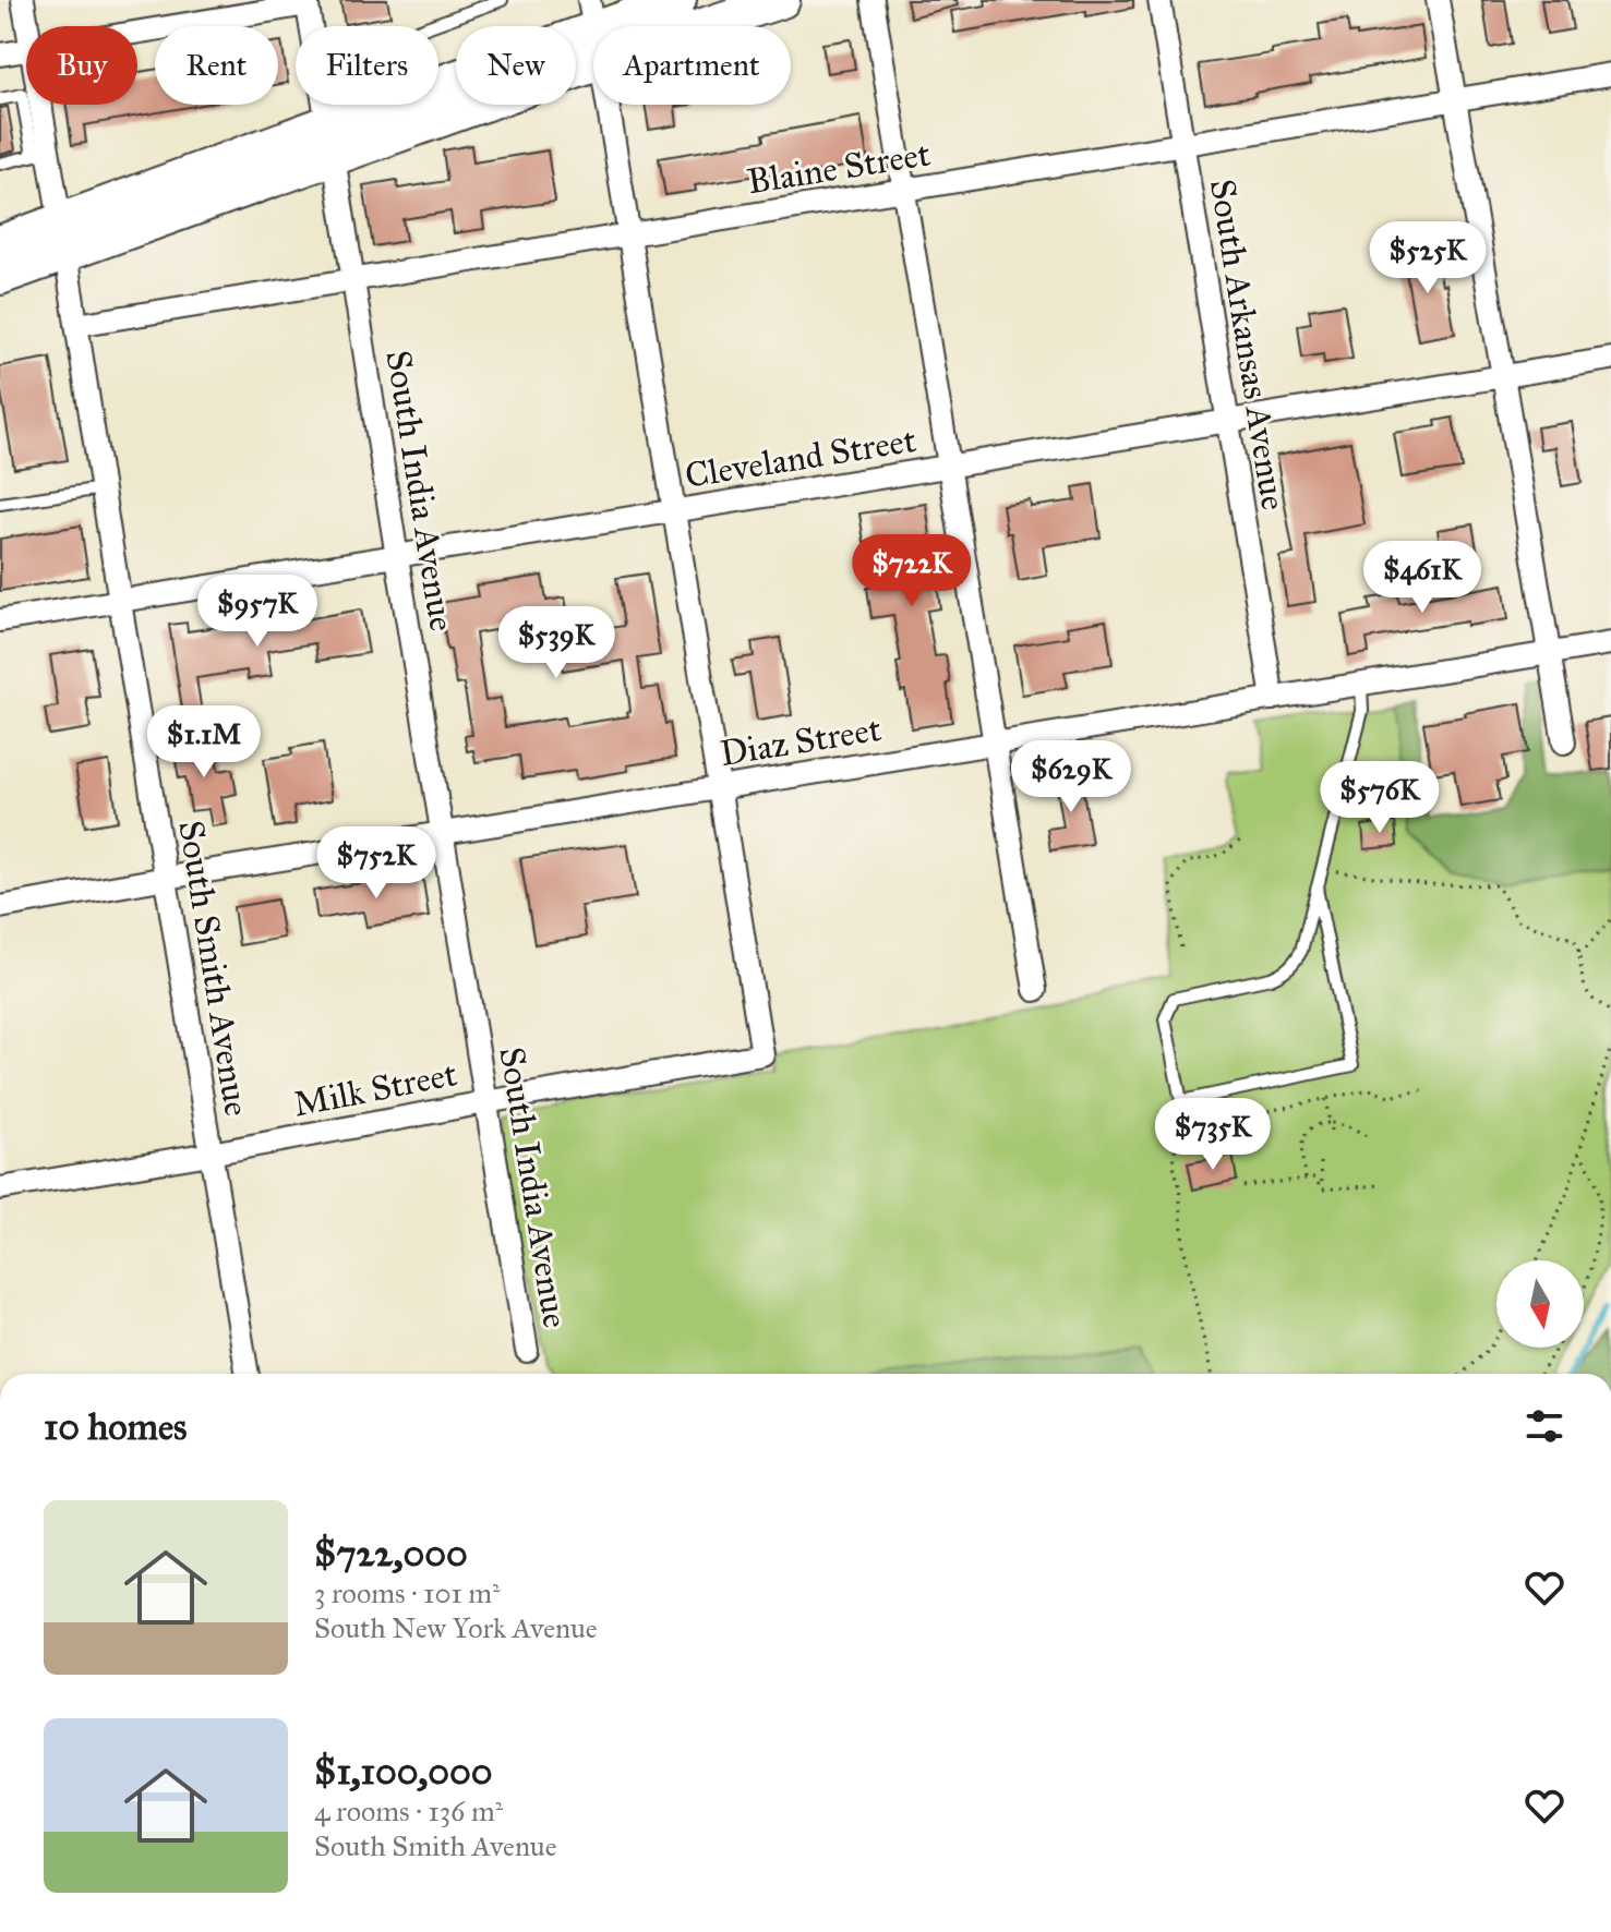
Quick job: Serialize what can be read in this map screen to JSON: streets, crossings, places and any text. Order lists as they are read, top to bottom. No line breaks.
{"streets":{"street":["Blaine Street","South Arkansas Avenue","Cleveland Street","South India Avenue","Diaz Street","South Smith Avenue","Milk Street"]},"crossings":[["Blaine Street","South Arkansas Avenue"],["Blaine Street","South India Avenue"],["Blaine Street","South Smith Avenue"],["South Arkansas Avenue","Cleveland Street"],["South Arkansas Avenue","Diaz Street"],["Cleveland Street","South India Avenue"],["Cleveland Street","South Smith Avenue"],["South India Avenue","Diaz Street"],["South India Avenue","Milk Street"],["Diaz Street","South Smith Avenue"],["Diaz Street","Milk Street"],["South Smith Avenue","Milk Street"]],"north":"bottom","page":{"chip":["Buy","Rent","Filters","New","Apartment"],"price":["$525K","$722K","$461K","$957K","$539K","$1.1M","$629K","$576K","$752K","$735K"],"heading":"10 homes","list":[{"name":"$722,000","note":"3 rooms · 101 m² · South New York Avenue"},{"name":"$1,100,000","note":"4 rooms · 136 m² · South Smith Avenue"}]}}
